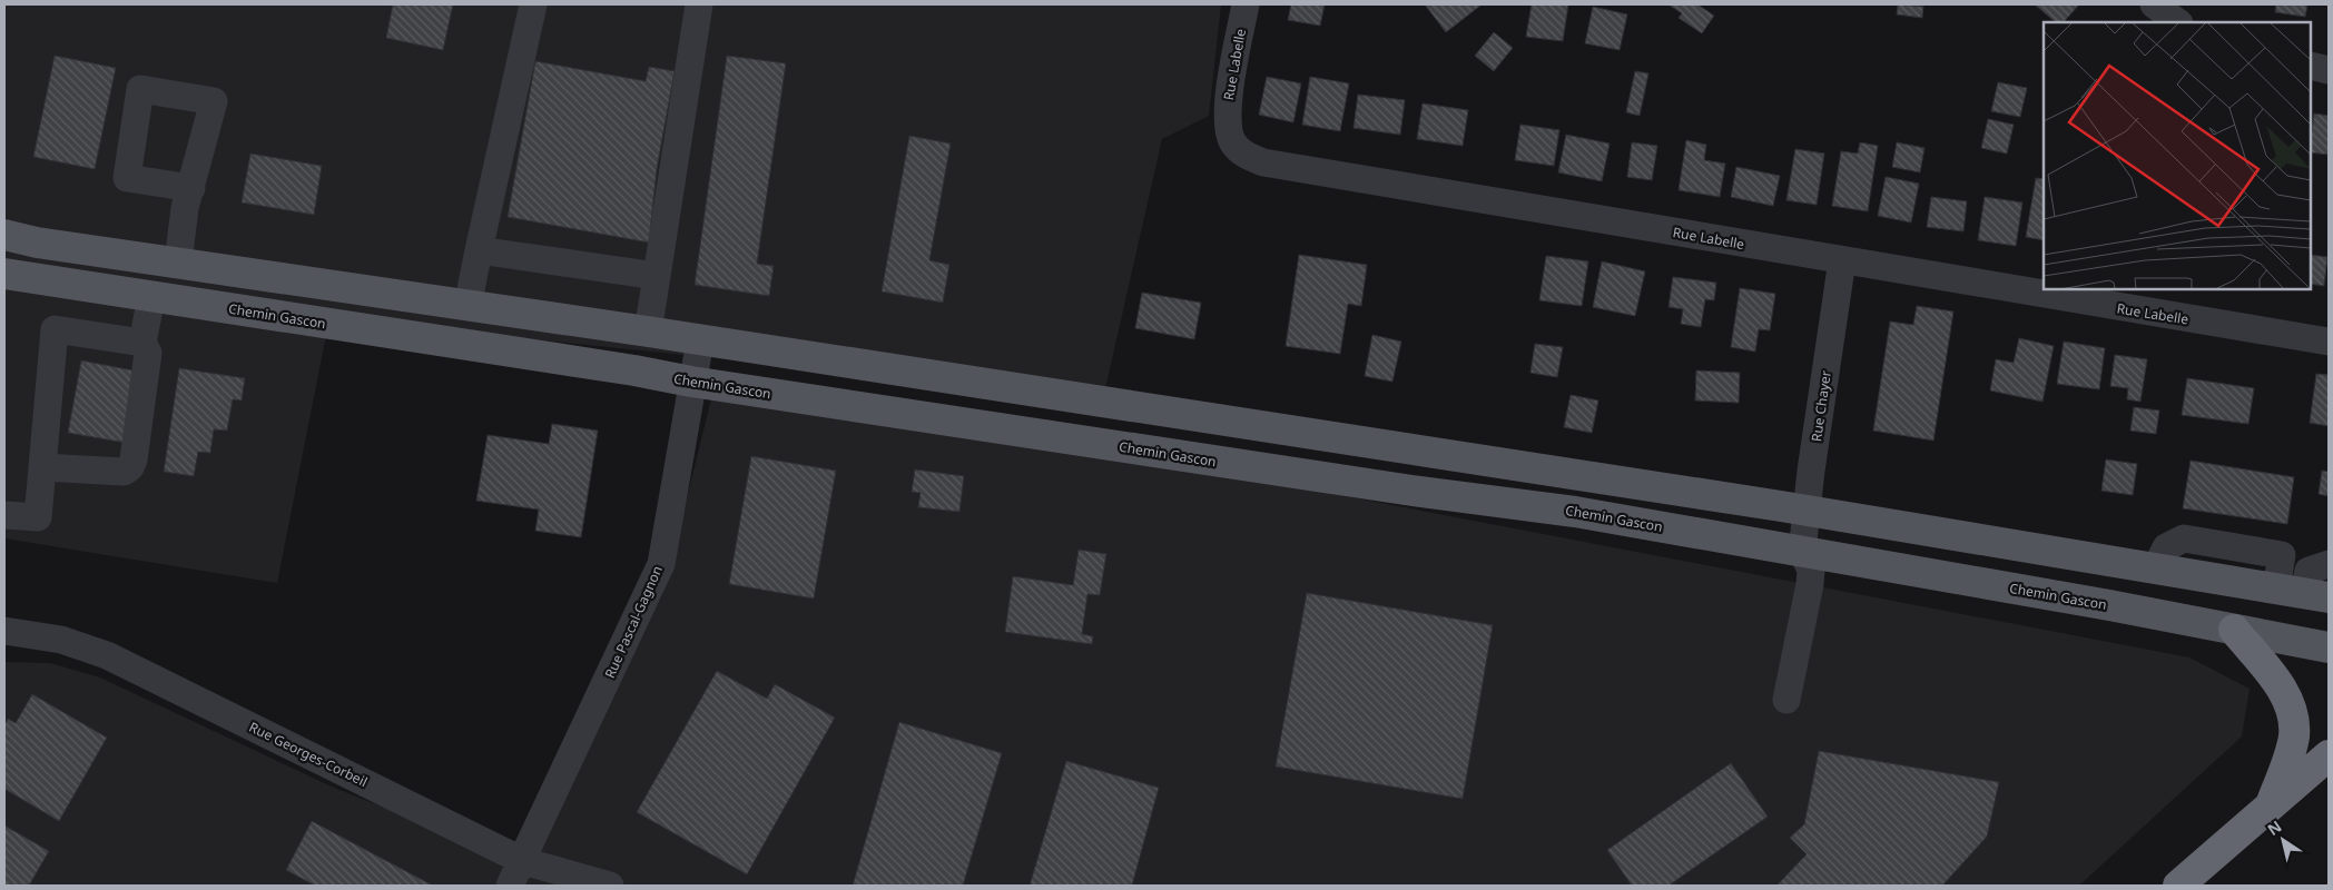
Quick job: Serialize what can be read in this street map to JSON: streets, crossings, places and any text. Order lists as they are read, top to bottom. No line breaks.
{"streets":{"main road":["Chemin Gascon"],"street":["Rue Labelle","Rue Chayer","Rue Pascal-Gagnon","Rue Georges-Corbeil"]},"crossings":[["Rue Labelle","Rue Chayer"],["Chemin Gascon","Rue Chayer"],["Chemin Gascon","Rue Pascal-Gagnon"],["Rue Pascal-Gagnon","Rue Georges-Corbeil"]],"north":"top left"}
